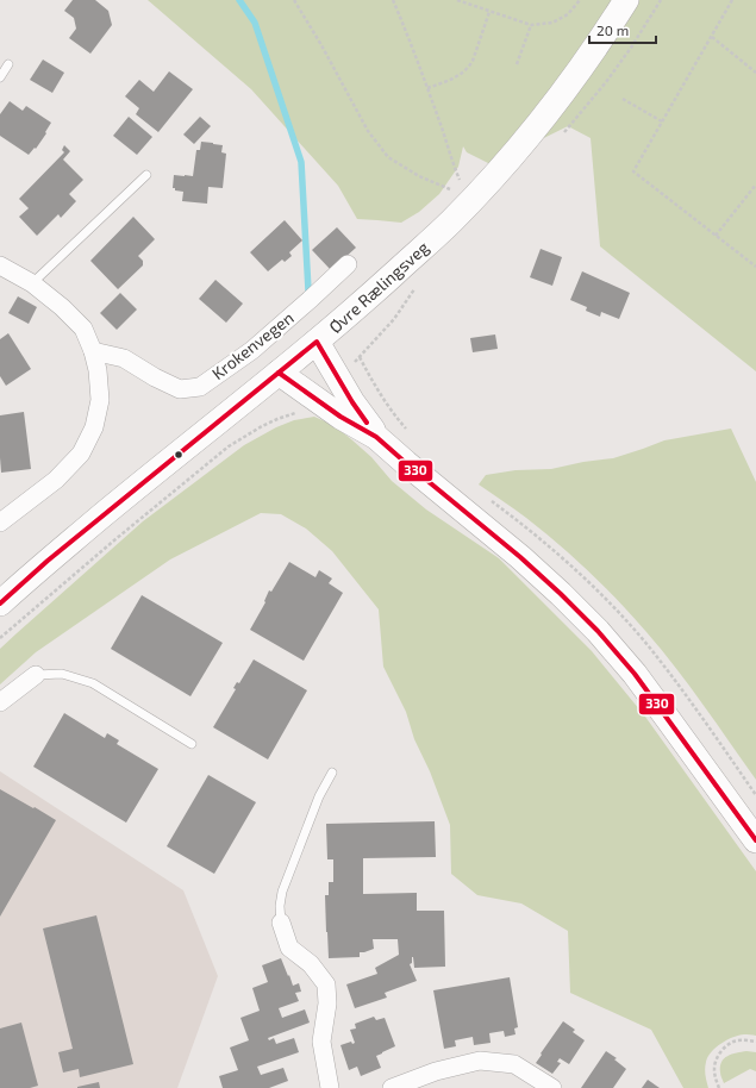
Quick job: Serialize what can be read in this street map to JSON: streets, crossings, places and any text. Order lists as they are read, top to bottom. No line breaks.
{"streets":{"main road":["Øvre Rælingsveg"],"street":["Krokenvegen"]},"lines":["transit line 330"],"scale_bar":"20 m"}
